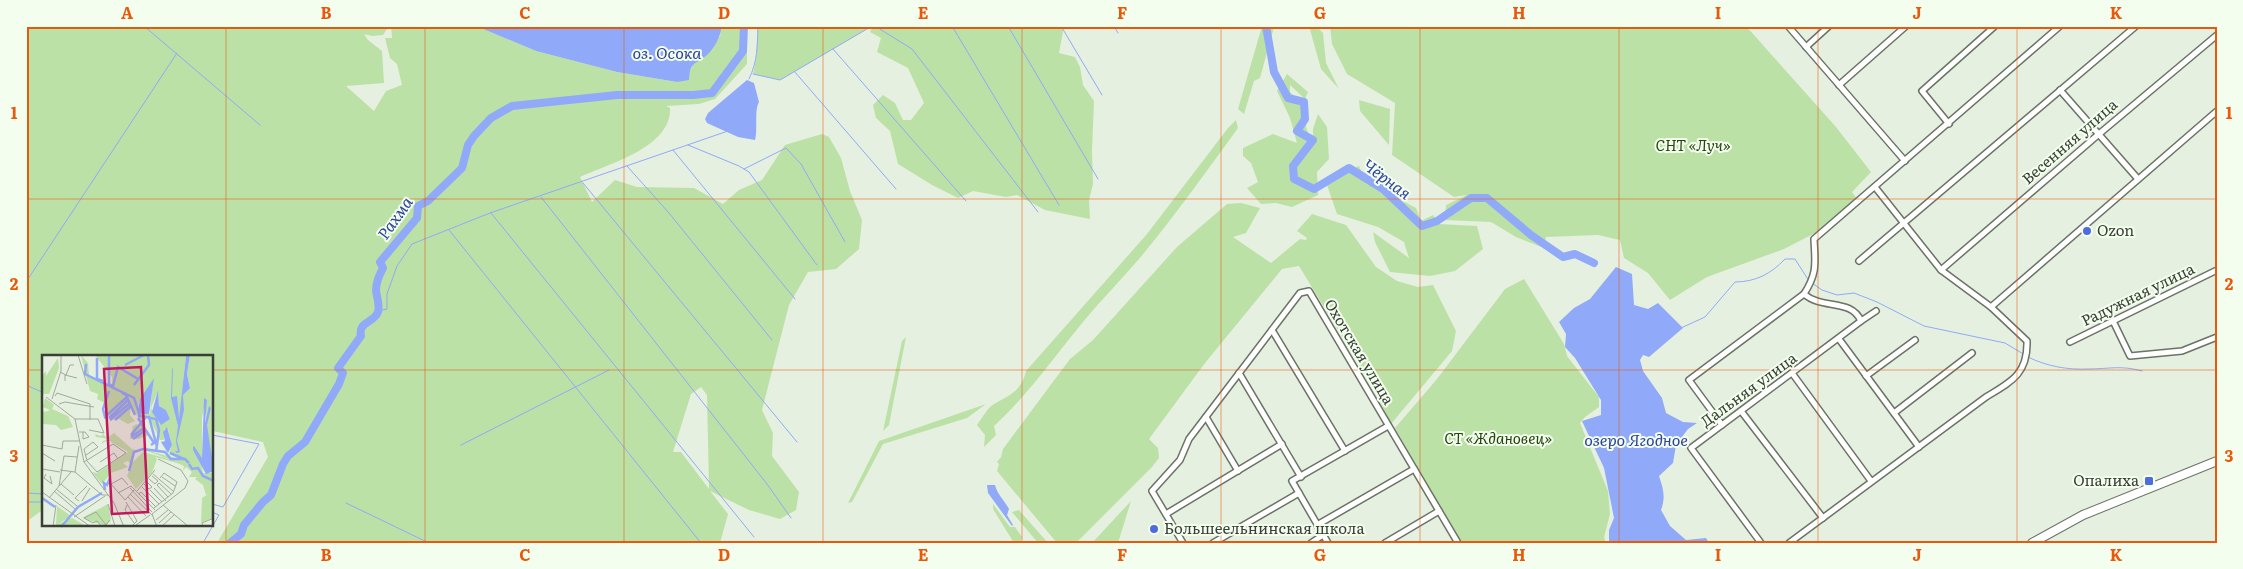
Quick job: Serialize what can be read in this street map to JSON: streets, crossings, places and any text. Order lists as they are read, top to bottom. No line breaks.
{"streets":{"street":["Весенняя улица","Радужная улица","Охотская улица","Дальняя улица"]},"water":["оз. Осока","Чёрная","Рахма","озеро Ягодное"],"parks":["СНТ «Луч»","СТ «Ждановец»"],"places":{"other":["Ozon","Большеельнинская школа"],"transit":["Опалиха"]},"grid":{"columns":["A","B","C","D","E","F","G","H","I","J","K"],"rows":["1","2","3"]}}
